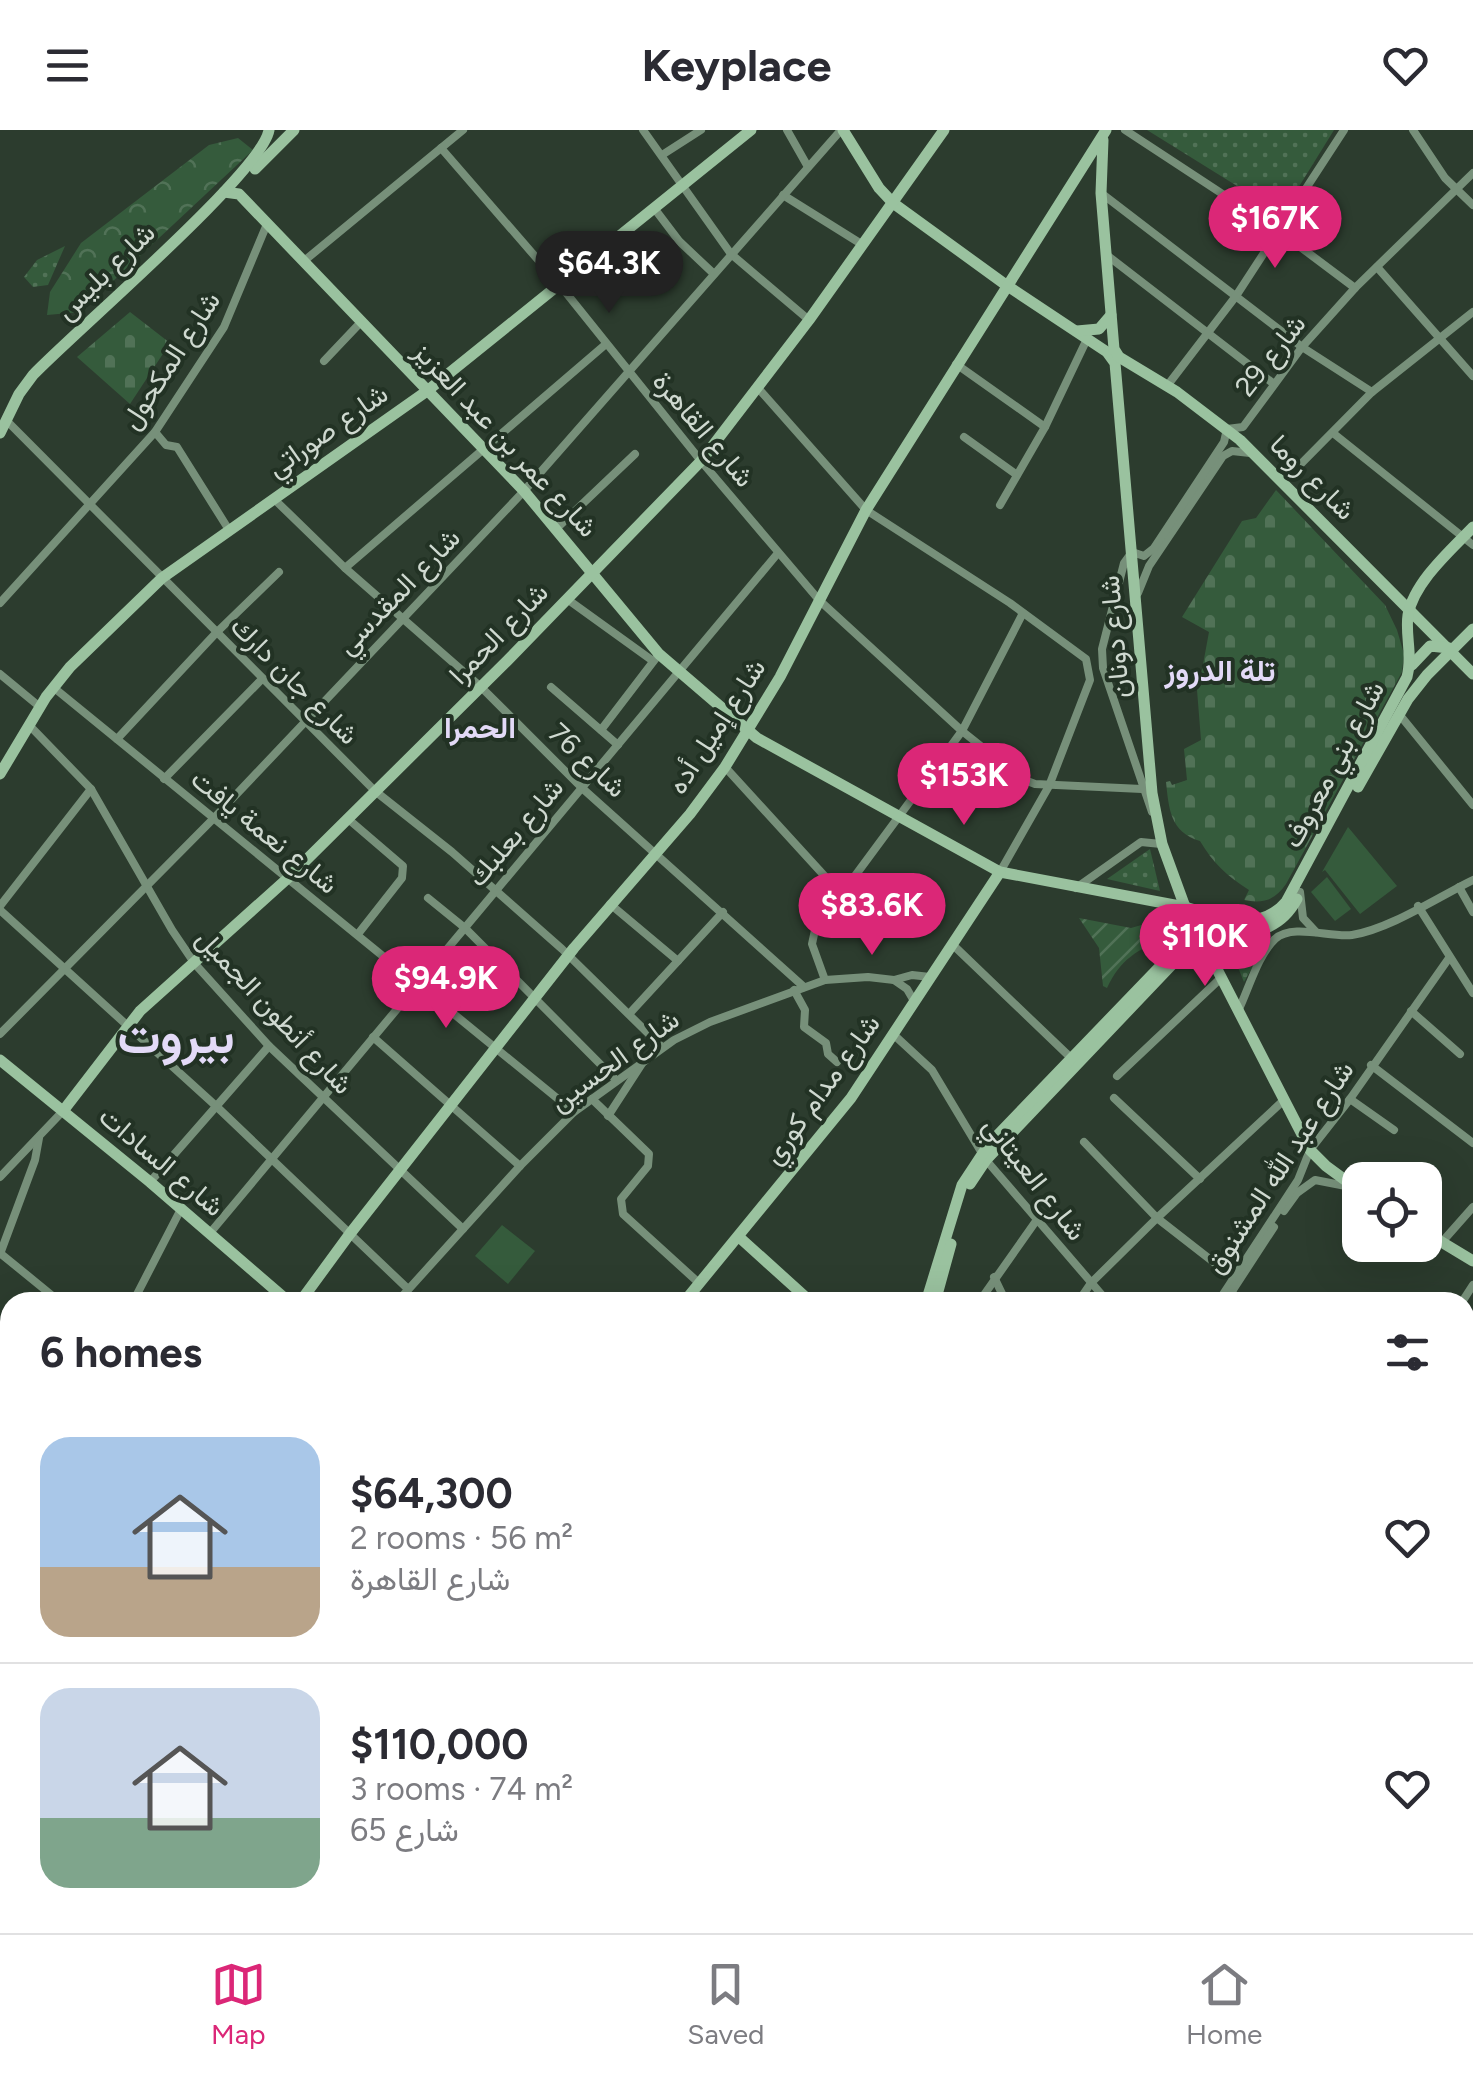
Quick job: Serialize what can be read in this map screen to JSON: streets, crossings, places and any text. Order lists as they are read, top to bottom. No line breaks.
{"streets":{"street":["شارع بليس","شارع 29","شارع المكحول","شارع القاهرة","شارع صوراتي","شارع عمر بن عبد العزيز","شارع روما","شارع المقدسي","شارع الحمرا","شارع دونان","شارع جان دارك","شارع إميل أده","شارع 76","شارع بني معروف","شارع نعمة يافت","شارع بعلبك","شارع أنطون الجميل","شارع الحسين","شارع مدام كوري","شارع السادات","شارع عبد الله المشنوق","شارع العيتاني"]},"crossings":[["شارع بليس","شارع جان دارك"],["شارع 29","شارع روما"],["شارع المكحول","شارع عمر بن عبد العزيز"],["شارع المكحول","شارع جان دارك"],["شارع القاهرة","شارع صوراتي"],["شارع القاهرة","شارع المقدسي"],["شارع القاهرة","شارع الحمرا"],["شارع القاهرة","شارع إميل أده"],["شارع القاهرة","شارع بعلبك"],["شارع القاهرة","شارع مدام كوري"],["شارع صوراتي","شارع عمر بن عبد العزيز"],["شارع صوراتي","شارع جان دارك"],["شارع صوراتي","شارع 76"],["شارع صوراتي","شارع نعمة يافت"],["شارع صوراتي","شارع أنطون الجميل"],["شارع عمر بن عبد العزيز","شارع المقدسي"],["شارع عمر بن عبد العزيز","شارع الحمرا"],["شارع عمر بن عبد العزيز","شارع دونان"],["شارع عمر بن عبد العزيز","شارع إميل أده"],["شارع عمر بن عبد العزيز","شارع بني معروف"],["شارع عمر بن عبد العزيز","شارع بعلبك"],["شارع عمر بن عبد العزيز","شارع مدام كوري"],["شارع روما","شارع المقدسي"],["شارع روما","شارع الحمرا"],["شارع روما","شارع إميل أده"],["شارع روما","شارع بني معروف"],["شارع المقدسي","شارع جان دارك"],["شارع المقدسي","شارع 76"],["شارع المقدسي","شارع نعمة يافت"],["شارع المقدسي","شارع أنطون الجميل"],["شارع الحمرا","شارع جان دارك"],["شارع الحمرا","شارع 76"],["شارع الحمرا","شارع نعمة يافت"],["شارع الحمرا","شارع أنطون الجميل"],["شارع الحمرا","شارع السادات"],["شارع دونان","شارع بني معروف"],["شارع دونان","شارع عبد الله المشنوق"],["شارع جان دارك","شارع إميل أده"],["شارع جان دارك","شارع بعلبك"],["شارع جان دارك","شارع الحسين"],["شارع إميل أده","شارع 76"],["شارع إميل أده","شارع نعمة يافت"],["شارع إميل أده","شارع أنطون الجميل"],["شارع 76","شارع بعلبك"],["شارع 76","شارع الحسين"],["شارع نعمة يافت","شارع بعلبك"],["شارع نعمة يافت","شارع الحسين"],["شارع بعلبك","شارع أنطون الجميل"],["شارع بعلبك","شارع السادات"],["شارع أنطون الجميل","شارع الحسين"],["شارع الحسين","شارع مدام كوري"],["شارع مدام كوري","شارع العيتاني"]],"districts":["تلة الدروز","الحمرا","بيروت"],"page":{"header":"Keyplace","price":["$167K","$64.3K","$153K","$83.6K","$110K","$94.9K"],"heading":"6 homes","list":[{"name":"$64,300","note":"2 rooms · 56 m² · شارع القاهرة"},{"name":"$110,000","note":"3 rooms · 74 m² · شارع 65"}],"tabs":["Map","Saved","Home"]}}
